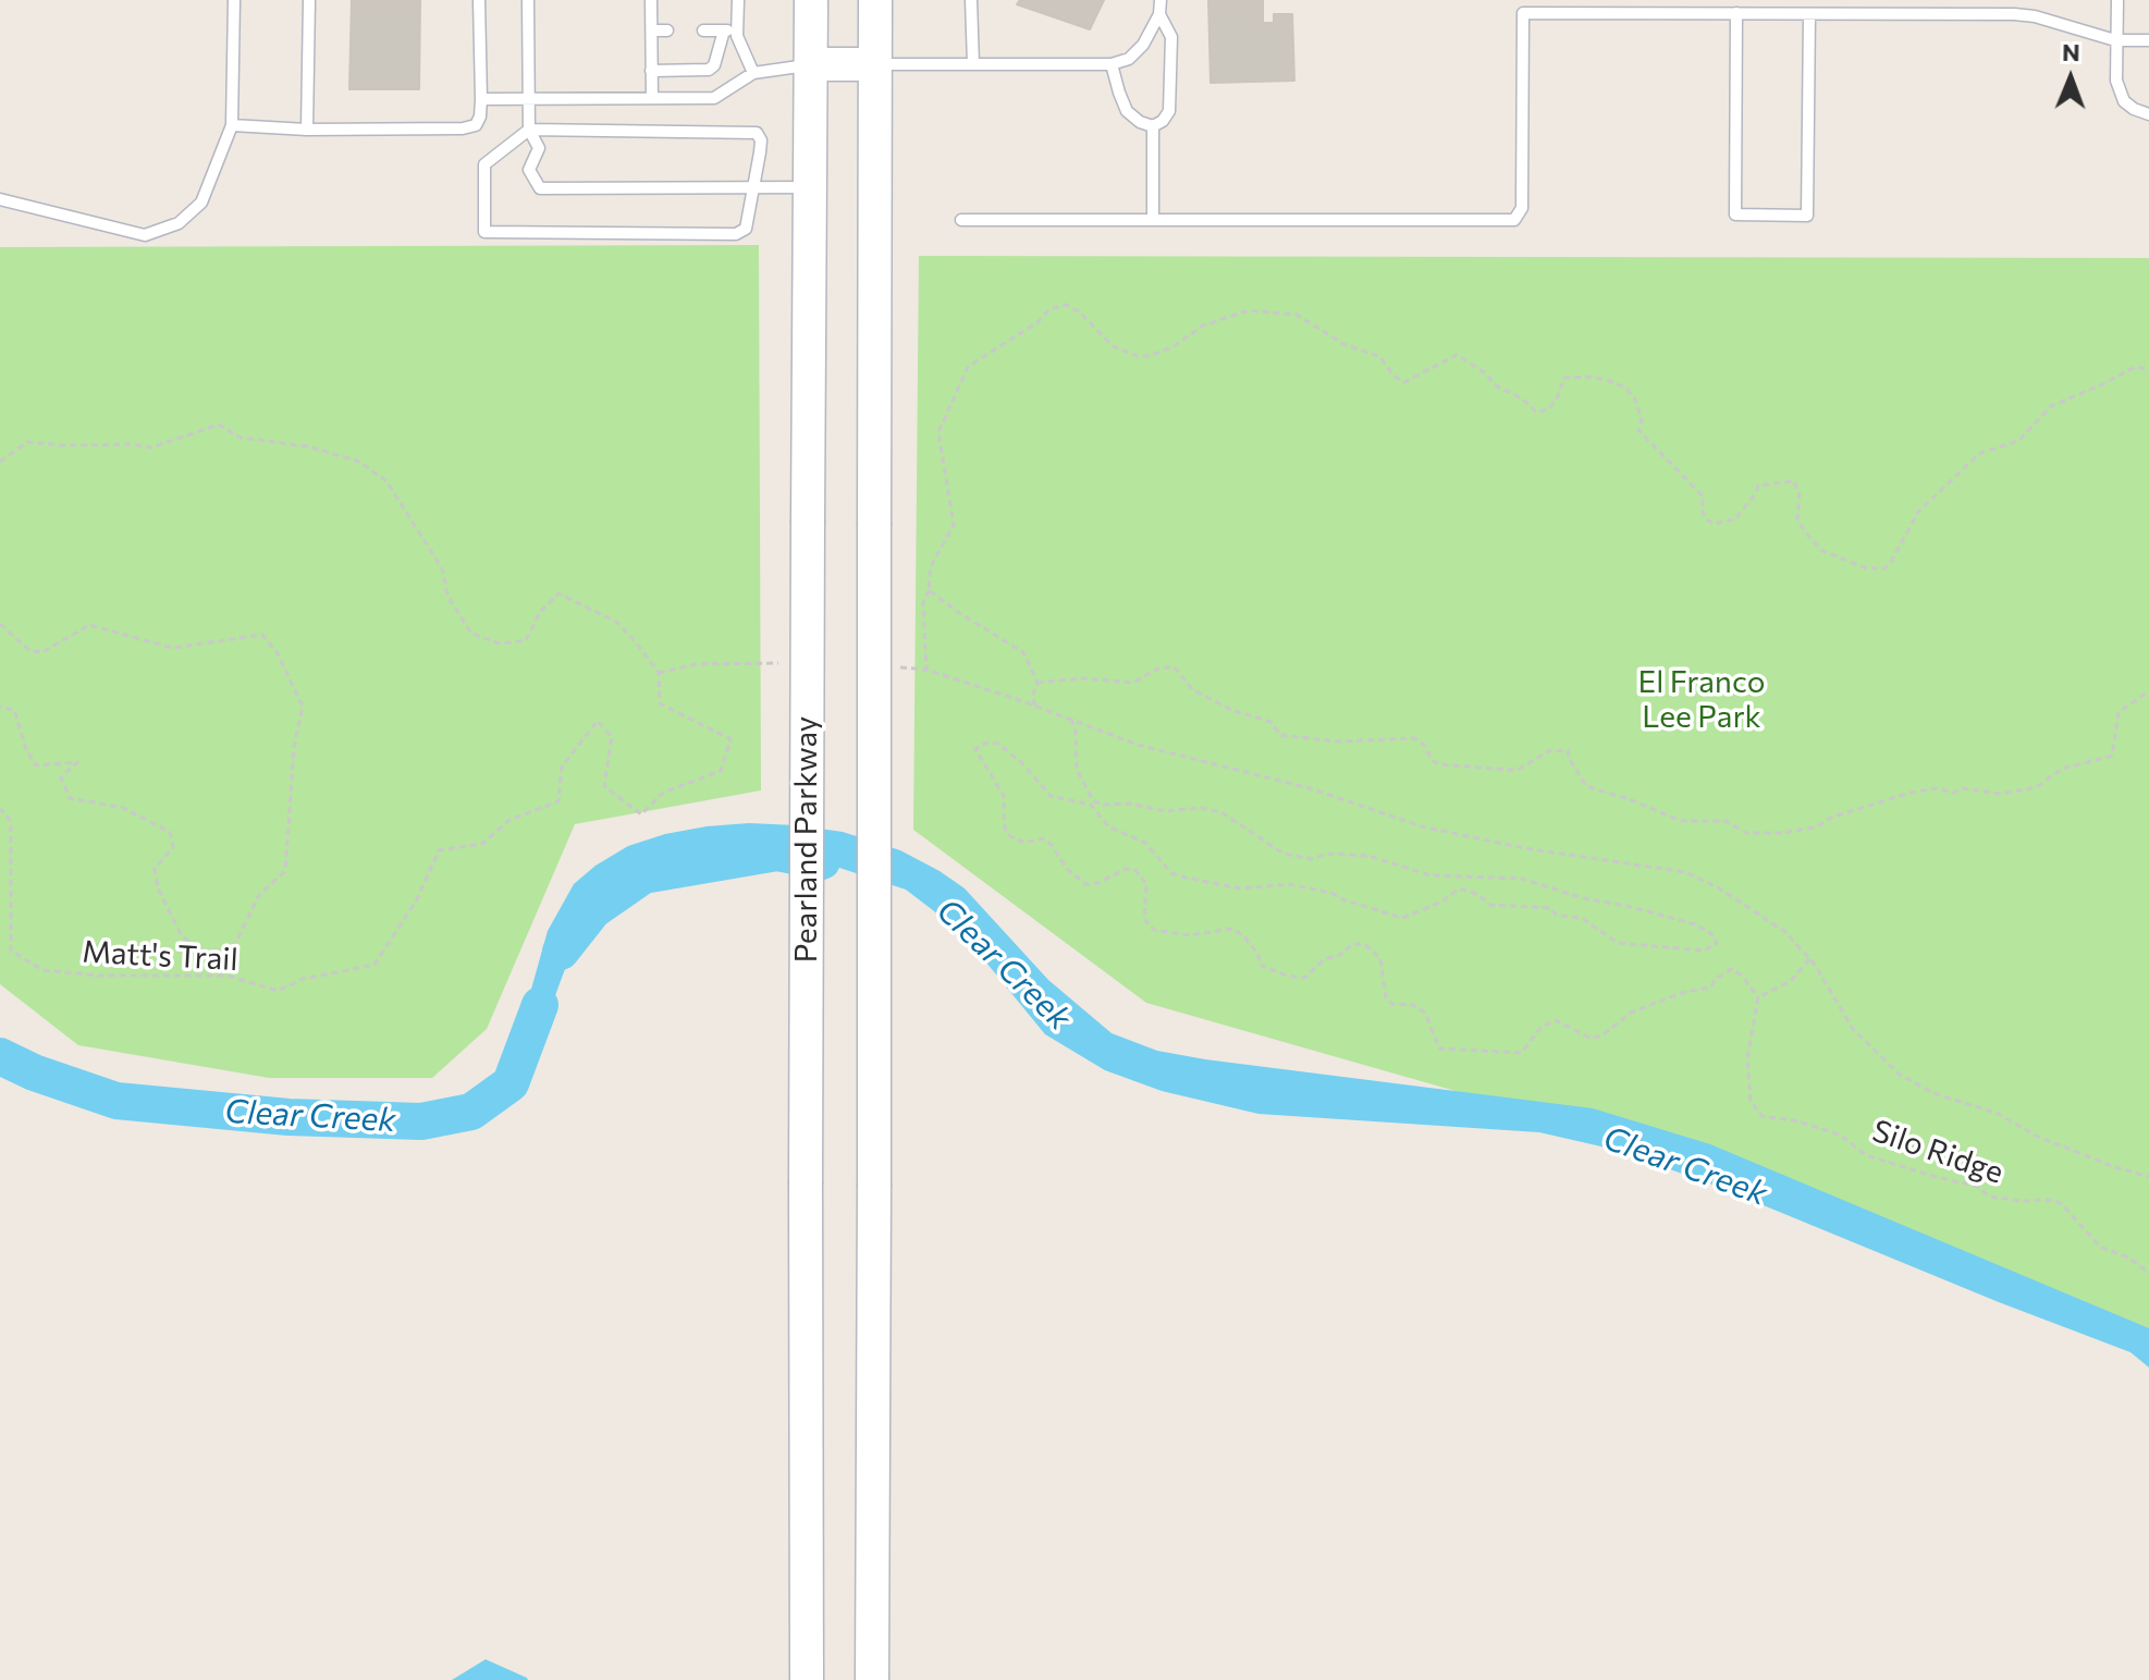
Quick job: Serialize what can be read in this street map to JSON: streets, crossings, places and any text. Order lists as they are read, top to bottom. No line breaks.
{"streets":{"main road":["Pearland Parkway"],"path":["Matt's Trail","Silo Ridge"]},"water":["Clear Creek"],"parks":["El Franco Lee Park"],"north":"top"}
